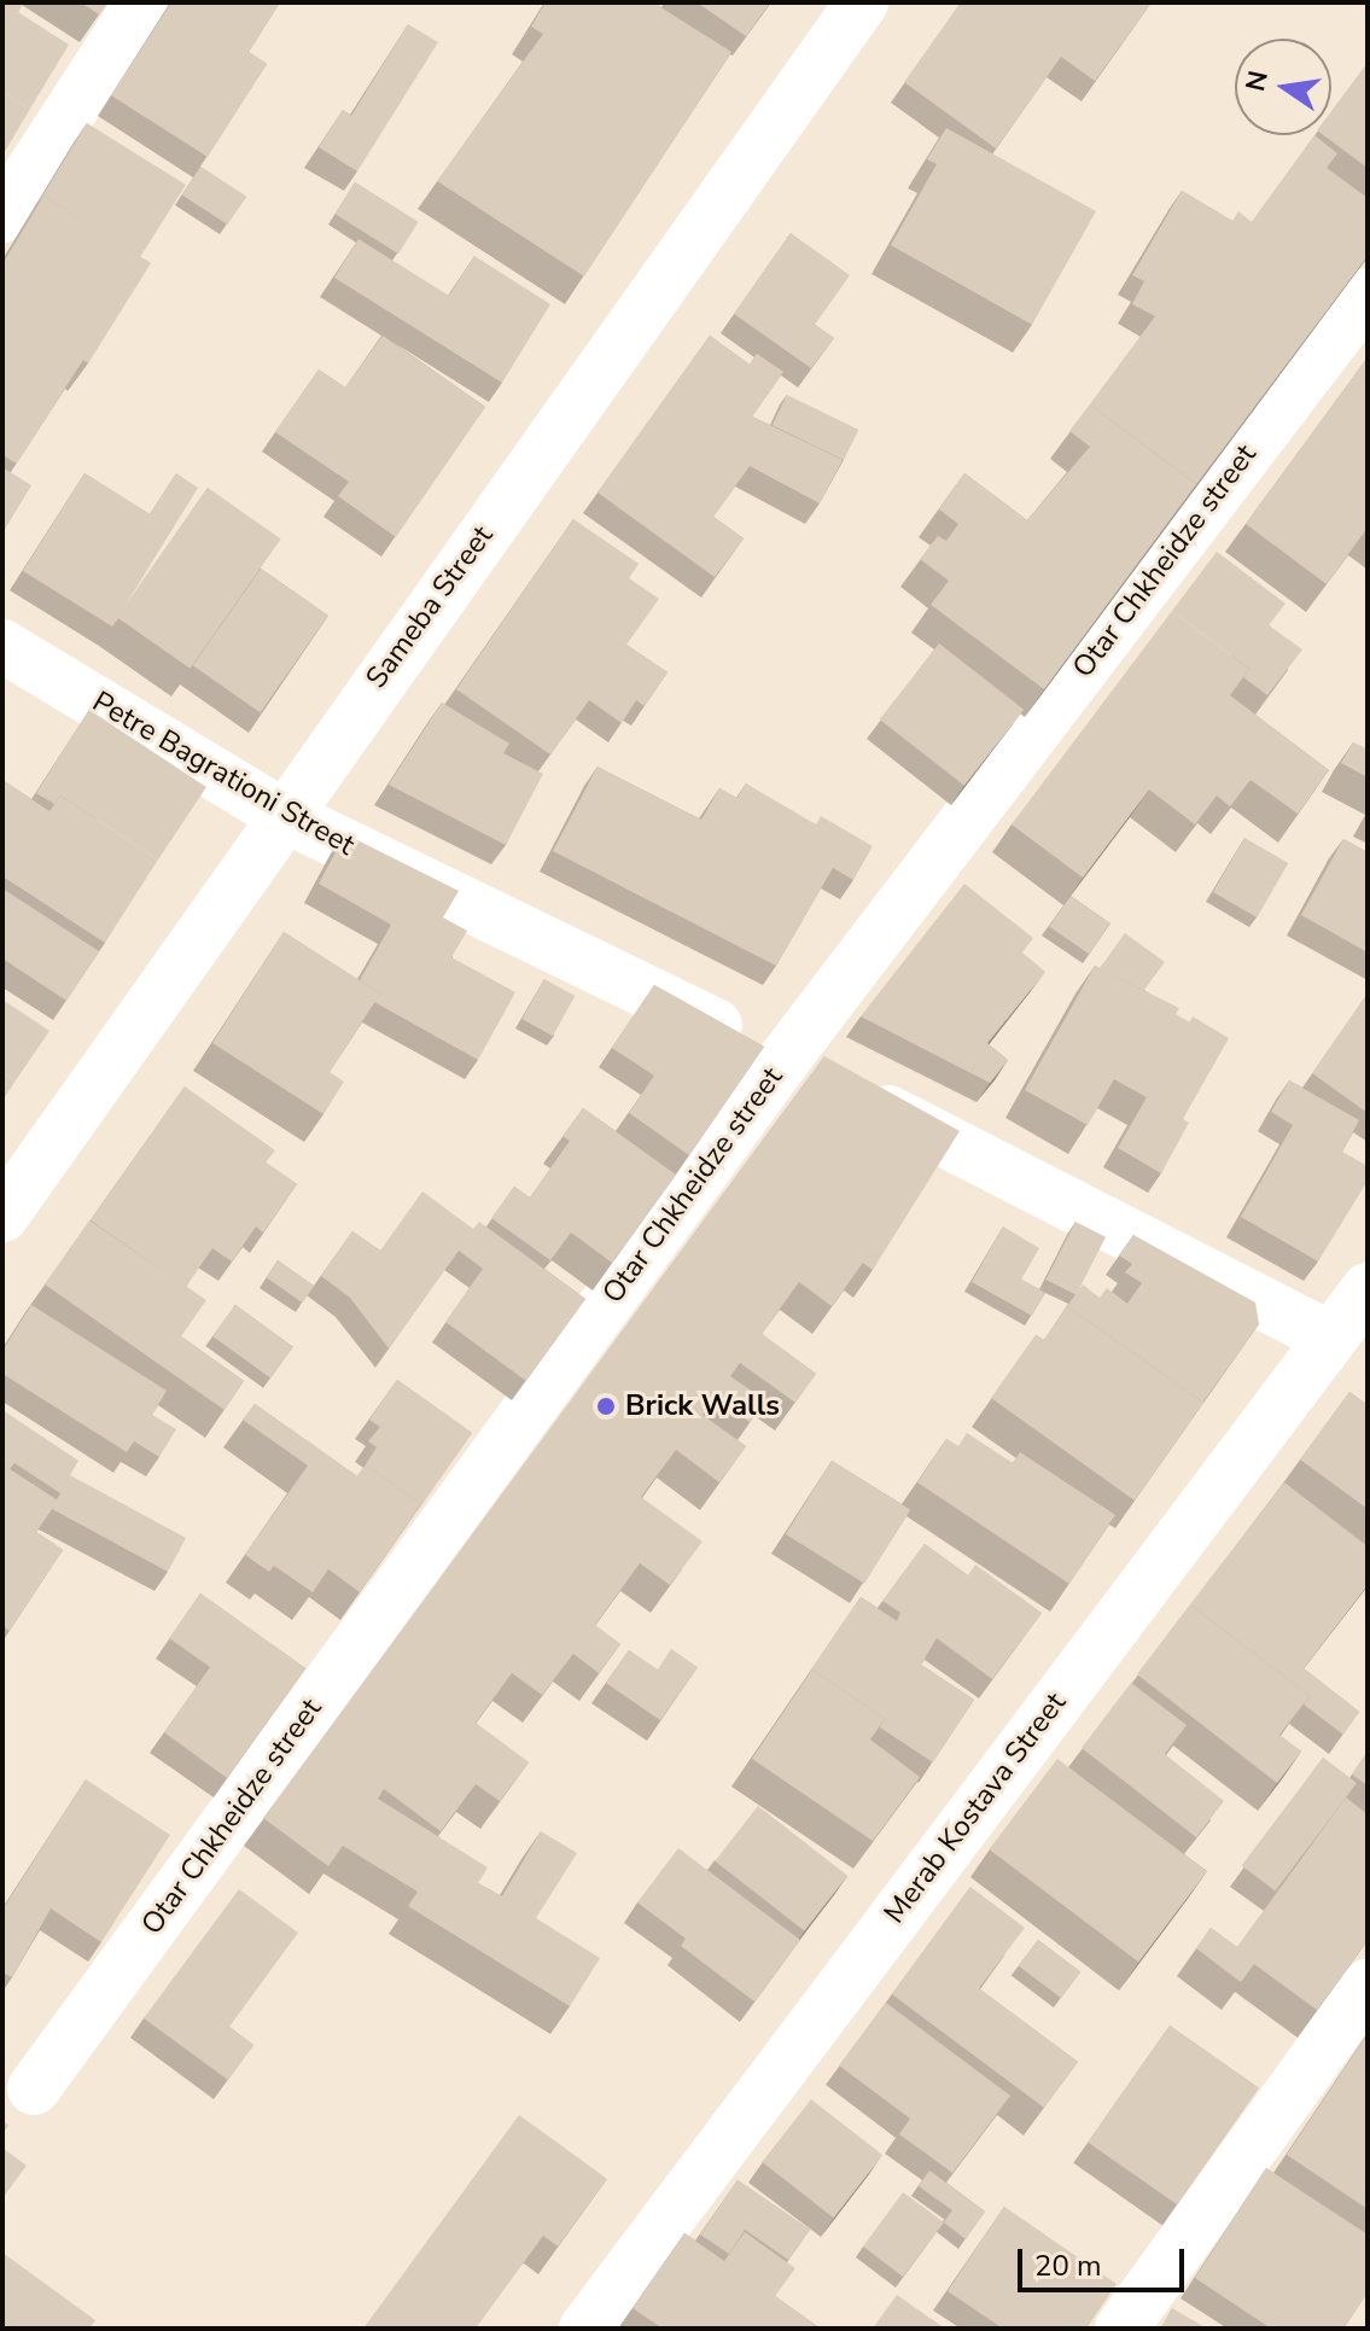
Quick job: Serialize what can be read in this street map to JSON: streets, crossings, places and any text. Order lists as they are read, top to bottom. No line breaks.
{"streets":{"street":["Otar Chkheidze street","Sameba Street","Petre Bagrationi Street","Merab Kostava Street"]},"crossings":[["Otar Chkheidze street","Petre Bagrationi Street"],["Sameba Street","Petre Bagrationi Street"],["Petre Bagrationi Street","Merab Kostava Street"]],"places":["Brick Walls"],"scale_bar":"20 m","north":"left"}
